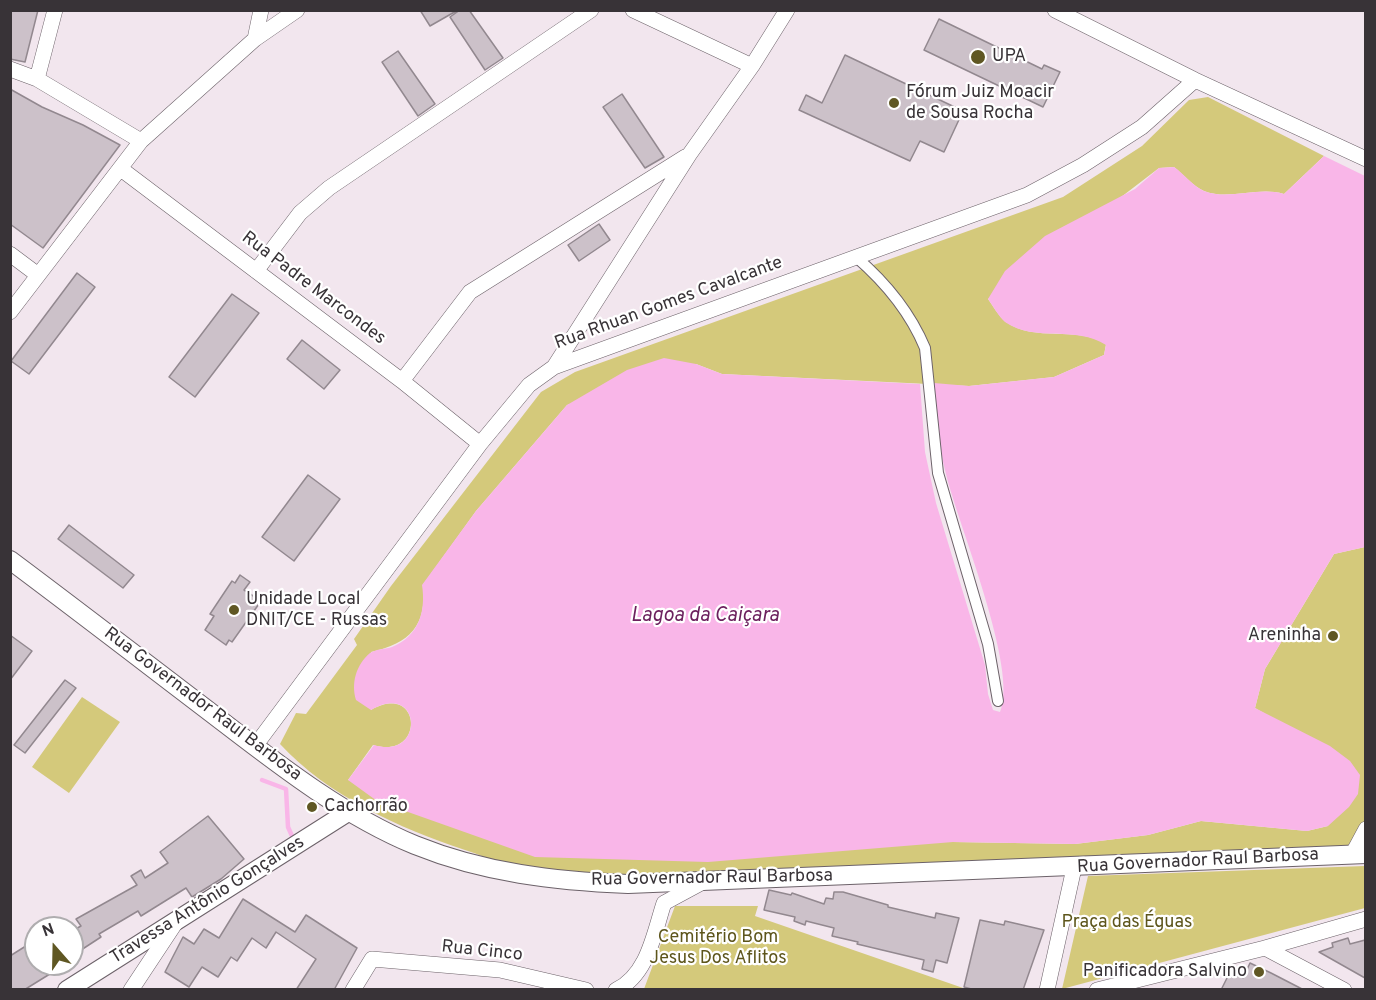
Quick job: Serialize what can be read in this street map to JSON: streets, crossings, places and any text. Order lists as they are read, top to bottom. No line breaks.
{"streets":{"street":["Rua Padre Marcondes","Rua Rhuan Gomes Cavalcante","Rua Governador Raul Barbosa","Travessa Antônio Gonçalves","Rua Cinco"]},"crossings":[["Rua Padre Marcondes","Rua Rhuan Gomes Cavalcante"],["Rua Rhuan Gomes Cavalcante","Rua Governador Raul Barbosa"],["Rua Governador Raul Barbosa","Travessa Antônio Gonçalves"]],"water":["Lagoa da Caiçara"],"parks":["Praça das Éguas","Cemitério Bom Jesus Dos Aflitos"],"places":["UPA","Fórum Juiz Moacir de Sousa Rocha","Unidade Local DNIT/CE - Russas","Areninha","Cachorrão","Panificadora Salvino"],"north":"top"}
